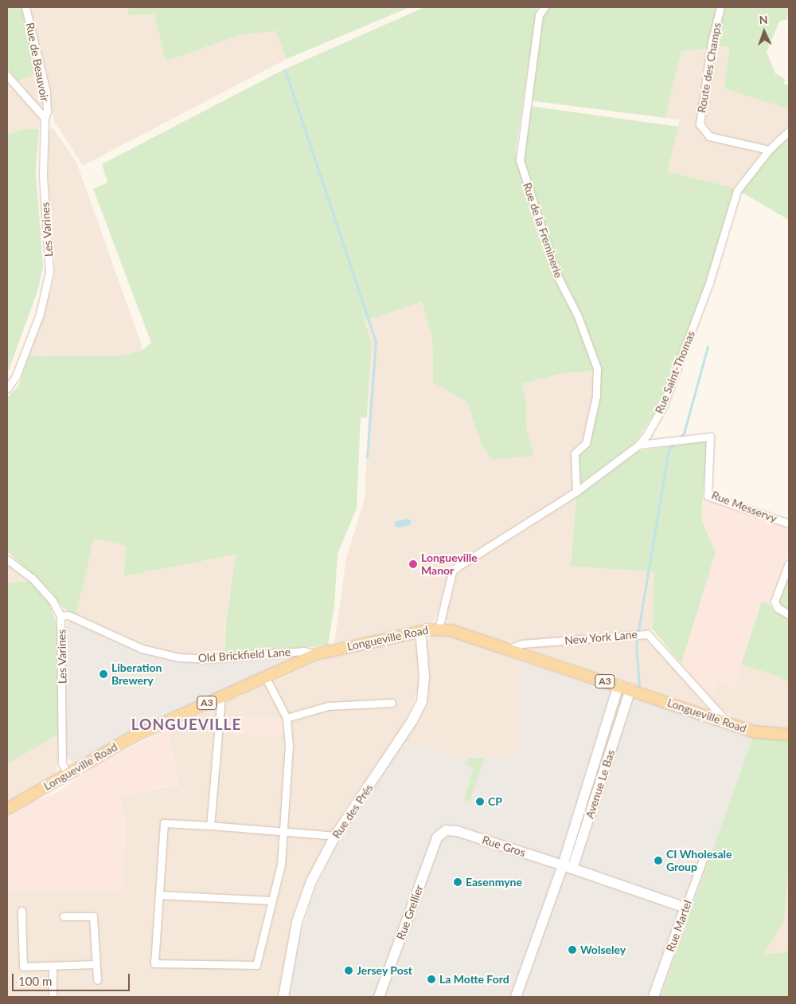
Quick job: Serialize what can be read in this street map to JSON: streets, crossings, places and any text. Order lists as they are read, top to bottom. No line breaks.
{"streets":{"main road":["Longueville Road","A3"],"street":["Rue de Beauvoir","Route des Champs","Les Varines","Rue de la Freminerie","Rue Saint-Thomas","Rue Messervy","New York Lane","Old Brickfield Lane","Avenue Le Bas","Rue des Prés","Rue Gros","Rue Grellier","Rue Martel"]},"crossings":[["Rue de Beauvoir","Les Varines"],["Route des Champs","Rue Saint-Thomas"],["Les Varines","Longueville Road"],["Les Varines","Old Brickfield Lane"],["Rue de la Freminerie","Rue Saint-Thomas"],["Rue Saint-Thomas","Rue Messervy"],["Rue Saint-Thomas","Longueville Road"],["New York Lane","Longueville Road"],["Longueville Road","Old Brickfield Lane"],["Longueville Road","Avenue Le Bas"],["Longueville Road","Rue des Prés"],["Avenue Le Bas","Rue Gros"],["Rue Gros","Rue Grellier"]],"districts":["LONGUEVILLE"],"places":["Longueville Manor","Liberation Brewery","CP","CI Wholesale Group","Easenmyne","Wolseley","Jersey Post","La Motte Ford"],"scale_bar":"100 m","north":"top"}
